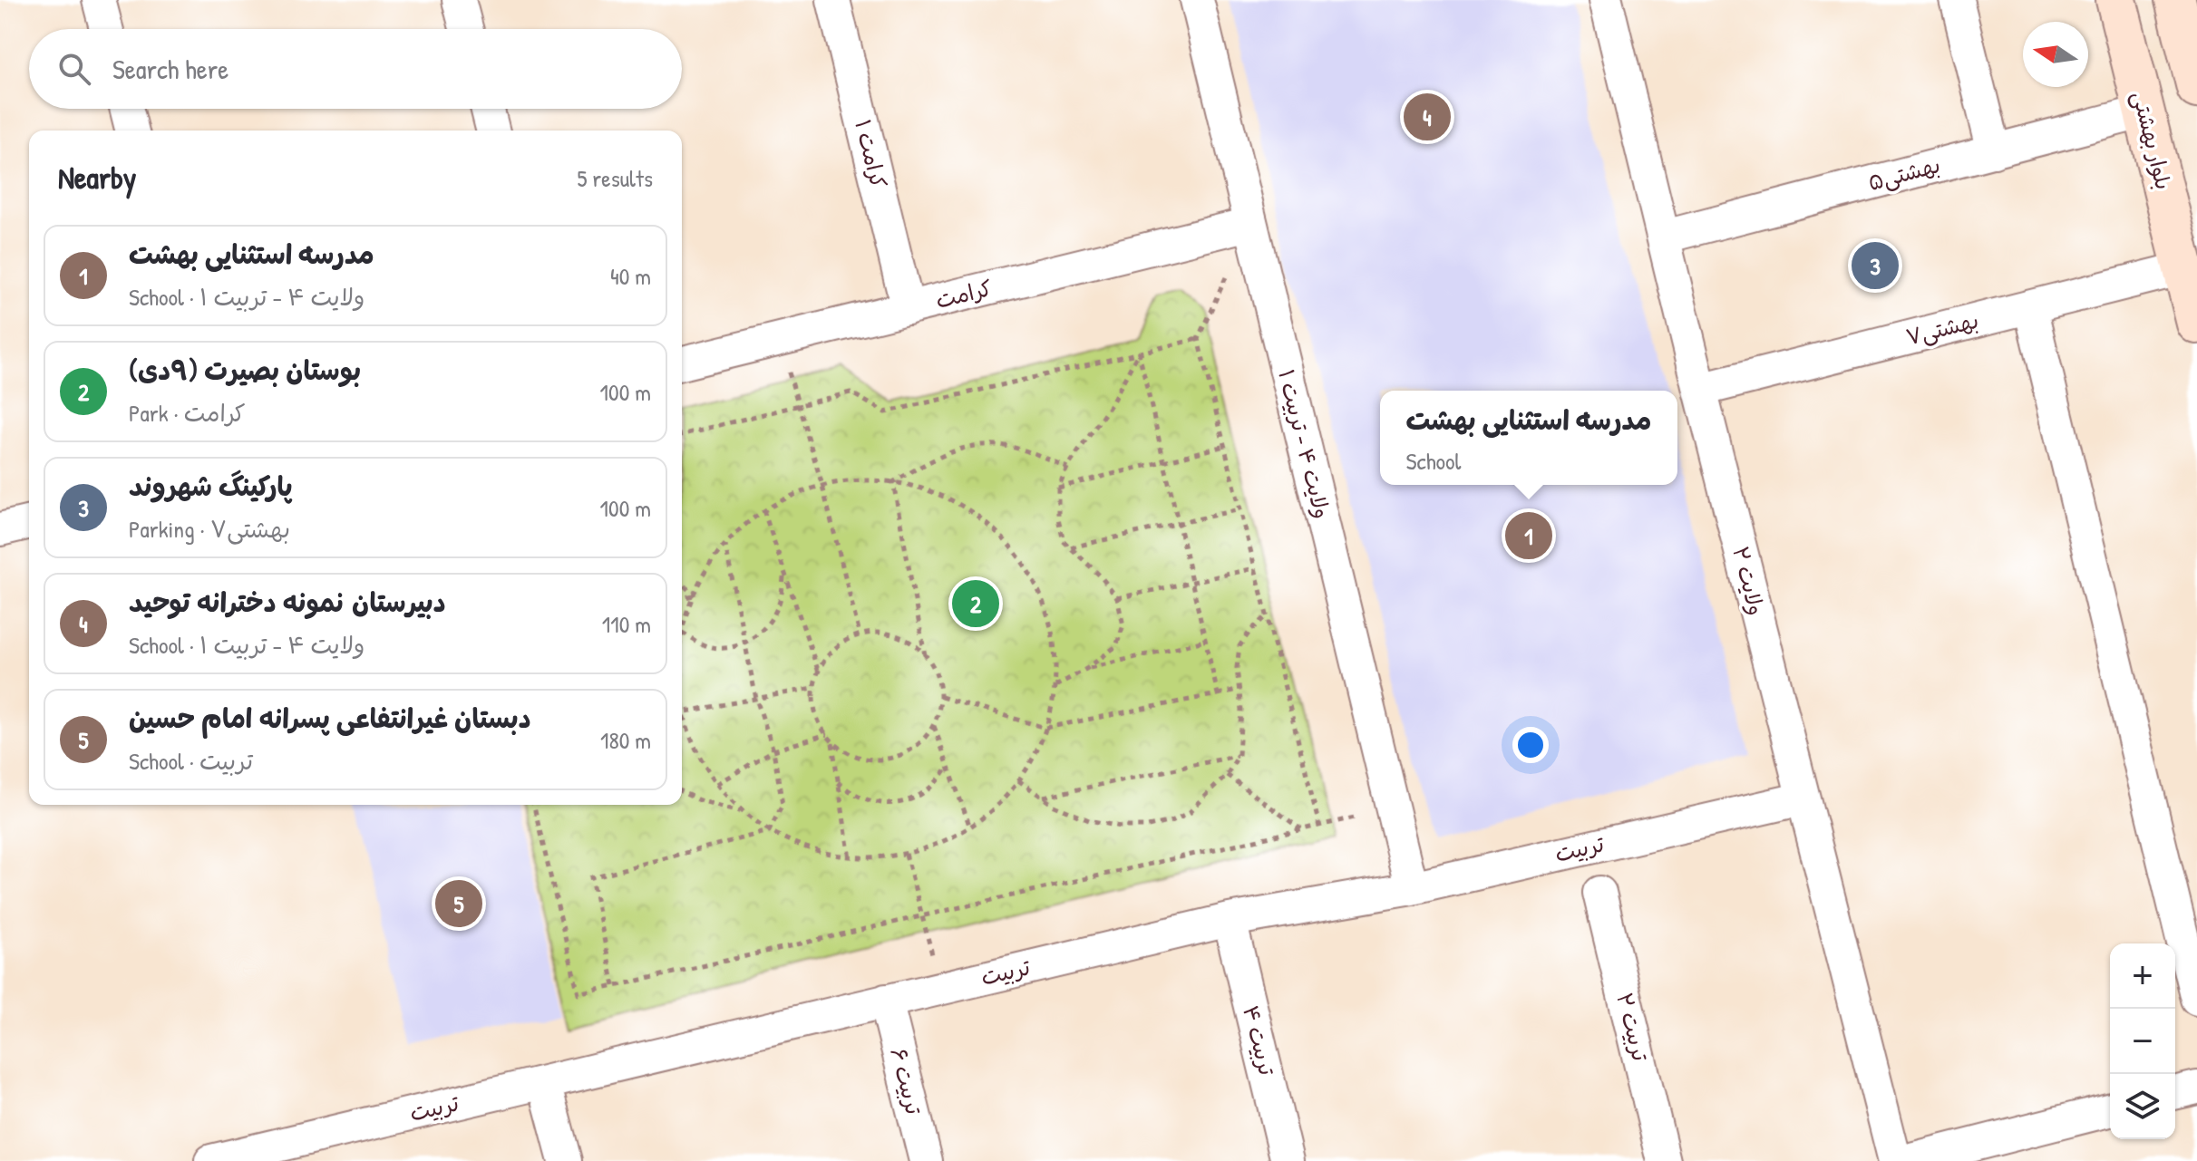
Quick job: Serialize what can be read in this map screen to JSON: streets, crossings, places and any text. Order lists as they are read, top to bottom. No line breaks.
{"streets":{"main road":["بلوار بهشتی"],"street":["کرامت ۱","بهشتی۵","کرامت","بهشتی۷","ولایت ۴ - تربیت ۱","ولایت ۲","تربیت","تربیت ۲","تربیت ۴","تربیت ۶"]},"crossings":[["بلوار بهشتی","بهشتی۵"],["بلوار بهشتی","بهشتی۷"],["کرامت ۱","کرامت"],["بهشتی۵","ولایت ۲"],["کرامت","ولایت ۴ - تربیت ۱"],["بهشتی۷","ولایت ۲"],["ولایت ۴ - تربیت ۱","تربیت"],["ولایت ۲","تربیت"],["تربیت","تربیت ۴"],["تربیت","تربیت ۶"]],"north":"left","page":{"search":"Search here","pins":["4","3","1","2","5"],"heading":["Nearby","5 results"],"list":[{"mark":"1","name":"مدرسه استثنایی بهشت","note":"School · ولایت ۴ - تربیت ۱","value":"40 m"},{"mark":"2","name":"بوستان بصیرت (۹دی)","note":"Park · کرامت","value":"100 m"},{"mark":"3","name":"پارکینگ شهروند","note":"Parking · بهشتی۷","value":"100 m"},{"mark":"4","name":"دبیرستان نمونه دخترانه توحید","note":"School · ولایت ۴ - تربیت ۱","value":"110 m"},{"mark":"5","name":"دبستان غیرانتفاعی پسرانه امام حسین","note":"School · تربیت","value":"180 m"}],"popup":["مدرسه استثنایی بهشت","School"],"map_buttons":["+","−"]}}
